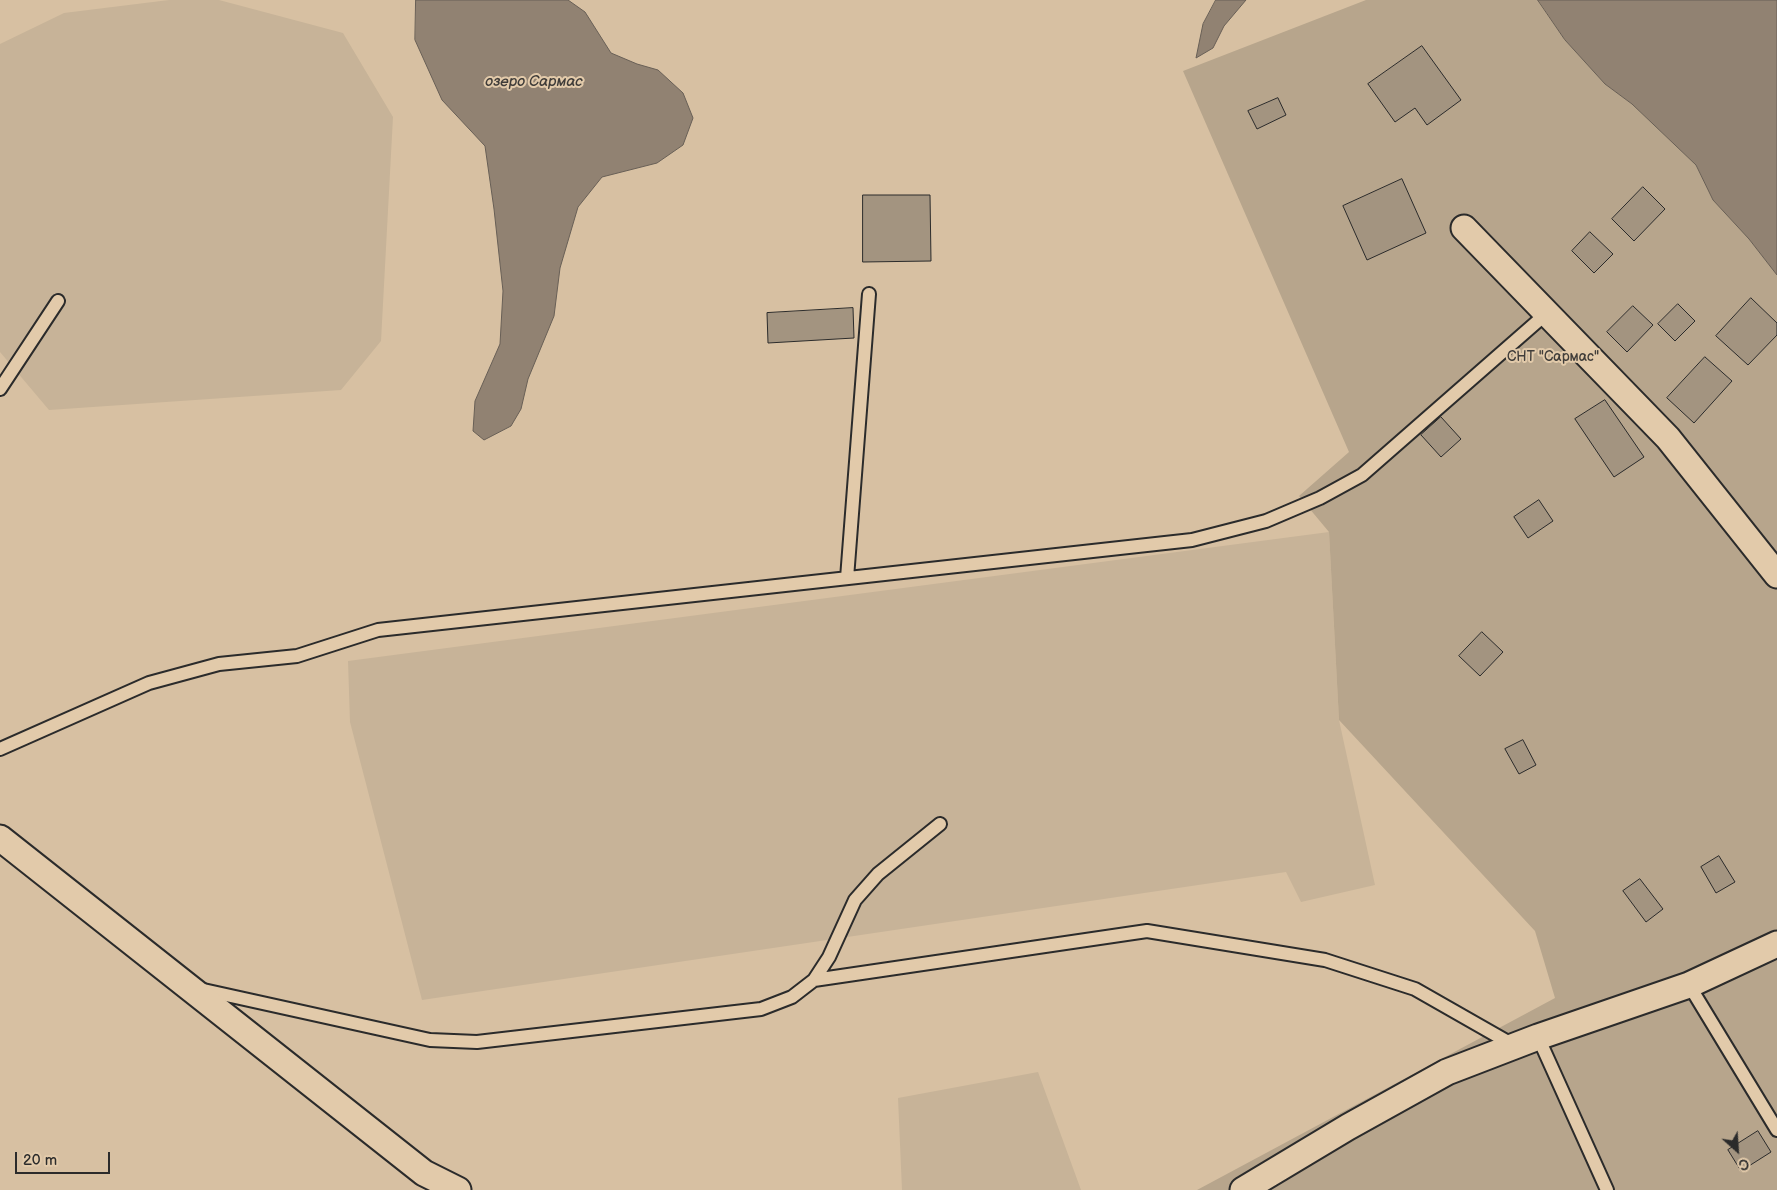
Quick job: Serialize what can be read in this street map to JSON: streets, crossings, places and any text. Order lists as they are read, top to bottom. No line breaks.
{"water":["озеро Сармас"],"parks":["СНТ \"Сармас\""],"scale_bar":"20 m","north":"bottom right"}
